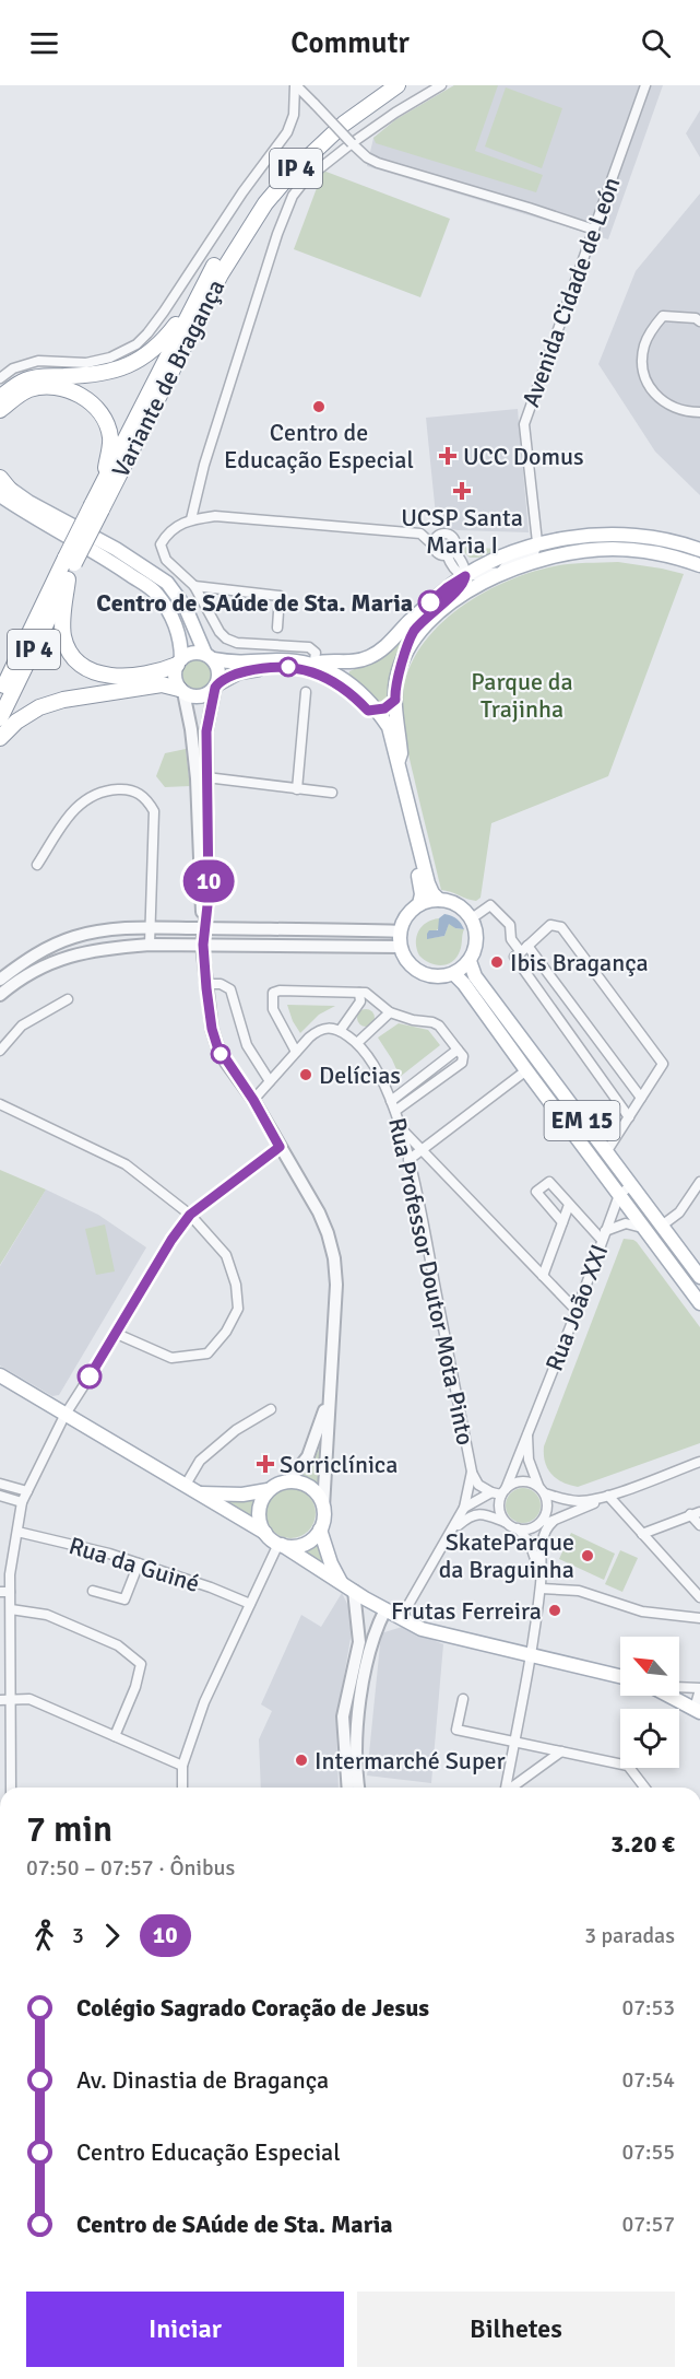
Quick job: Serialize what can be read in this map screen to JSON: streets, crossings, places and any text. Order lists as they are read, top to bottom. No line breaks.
{"streets":{"highway":["IP 4","Variante de Bragança"],"main road":["EM 15"],"street":["Avenida Cidade de León","Rua Professor Doutor Mota Pinto","Rua João XXI","Rua da Guiné"]},"crossings":[["IP 4","Variante de Bragança"],["EM 15","Rua João XXI"],["Rua Professor Doutor Mota Pinto","Rua João XXI"]],"parks":["Parque da Trajinha"],"places":{"other":["Centro de Educação Especial","Centro de SAúde de Sta. Maria","Ibis Bragança","Delícias","SkateParque da Braguinha","Frutas Ferreira","Intermarché Super"],"health":["UCC Domus","UCSP Santa Maria I","Sorriclínica"]},"lines":["bus line 10"],"north":"top left","page":{"header":"Commutr","on_map":"10","heading":["7 min","07:50 – 07:57 · Ônibus","3.20 €"],"legs":["3","10","3 paradas"],"list":[{"name":"Colégio Sagrado Coração de Jesus","value":"07:53"},{"name":"Av. Dinastia de Bragança","value":"07:54"},{"name":"Centro Educação Especial","value":"07:55"},{"name":"Centro de SAúde de Sta. Maria","value":"07:57"}],"buttons":["Iniciar","Bilhetes"]}}
